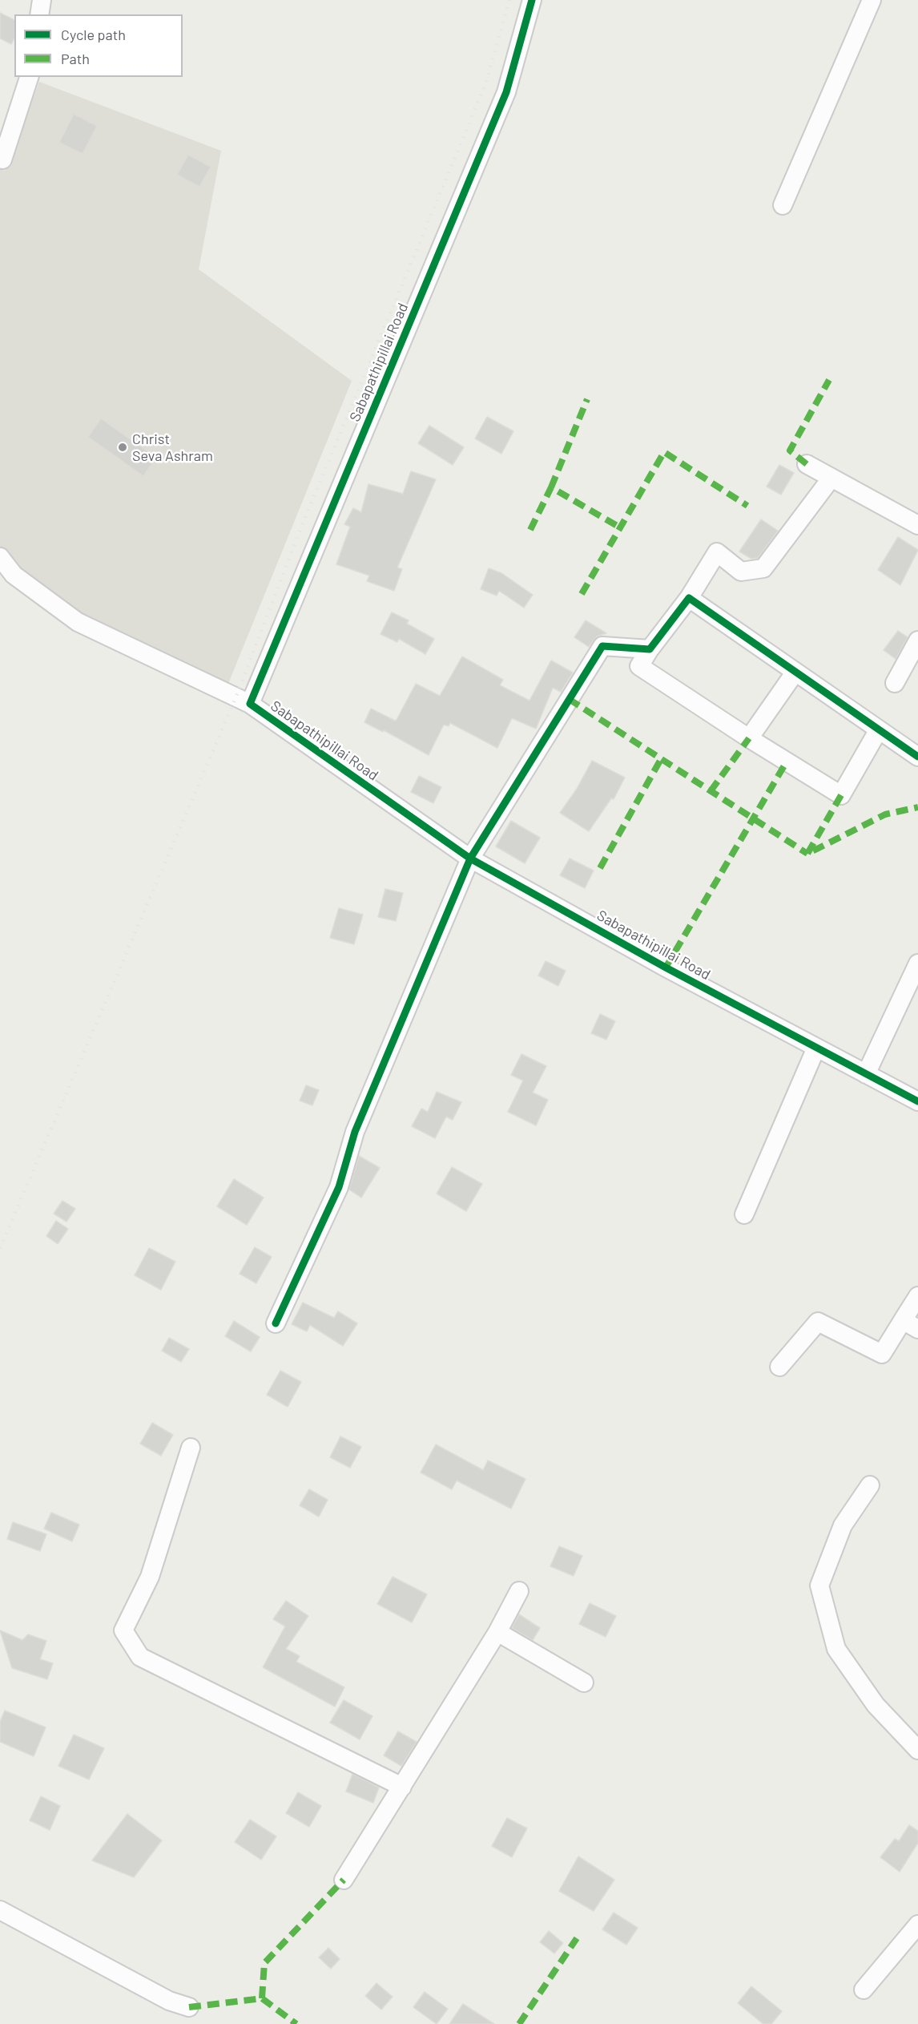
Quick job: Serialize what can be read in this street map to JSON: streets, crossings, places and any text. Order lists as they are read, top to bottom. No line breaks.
{"streets":{"street":["Sabapathipillai Road"]},"places":["Christ Seva Ashram"],"legend":["Cycle path","Path"]}
